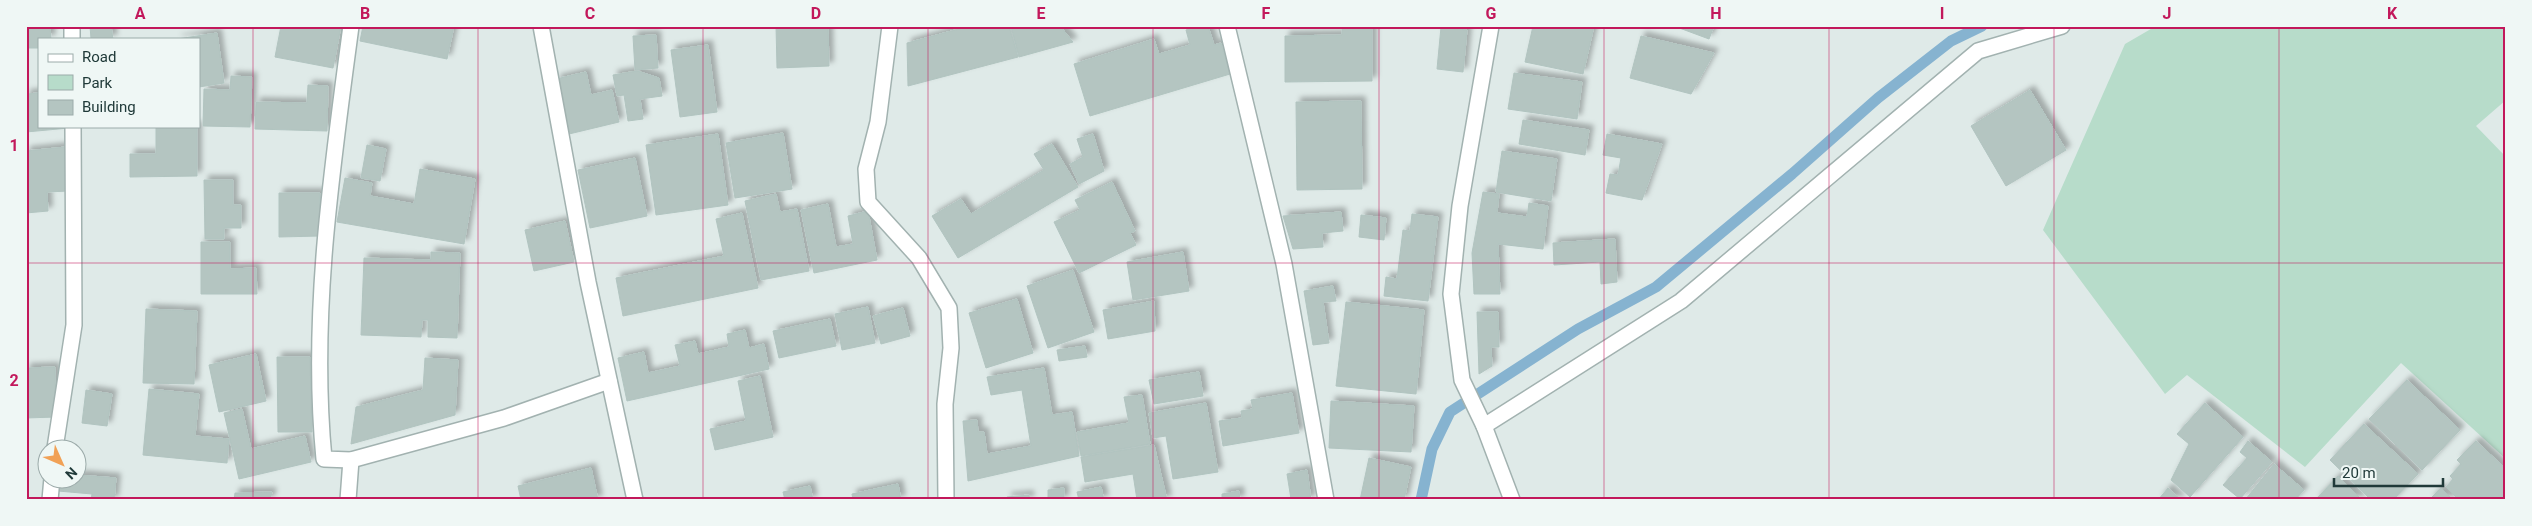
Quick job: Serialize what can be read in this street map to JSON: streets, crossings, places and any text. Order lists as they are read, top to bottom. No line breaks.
{"legend":["Road","Park","Building"],"scale_bar":"20 m","north":"bottom right","grid":{"columns":["A","B","C","D","E","F","G","H","I","J","K"],"rows":["1","2"]}}
